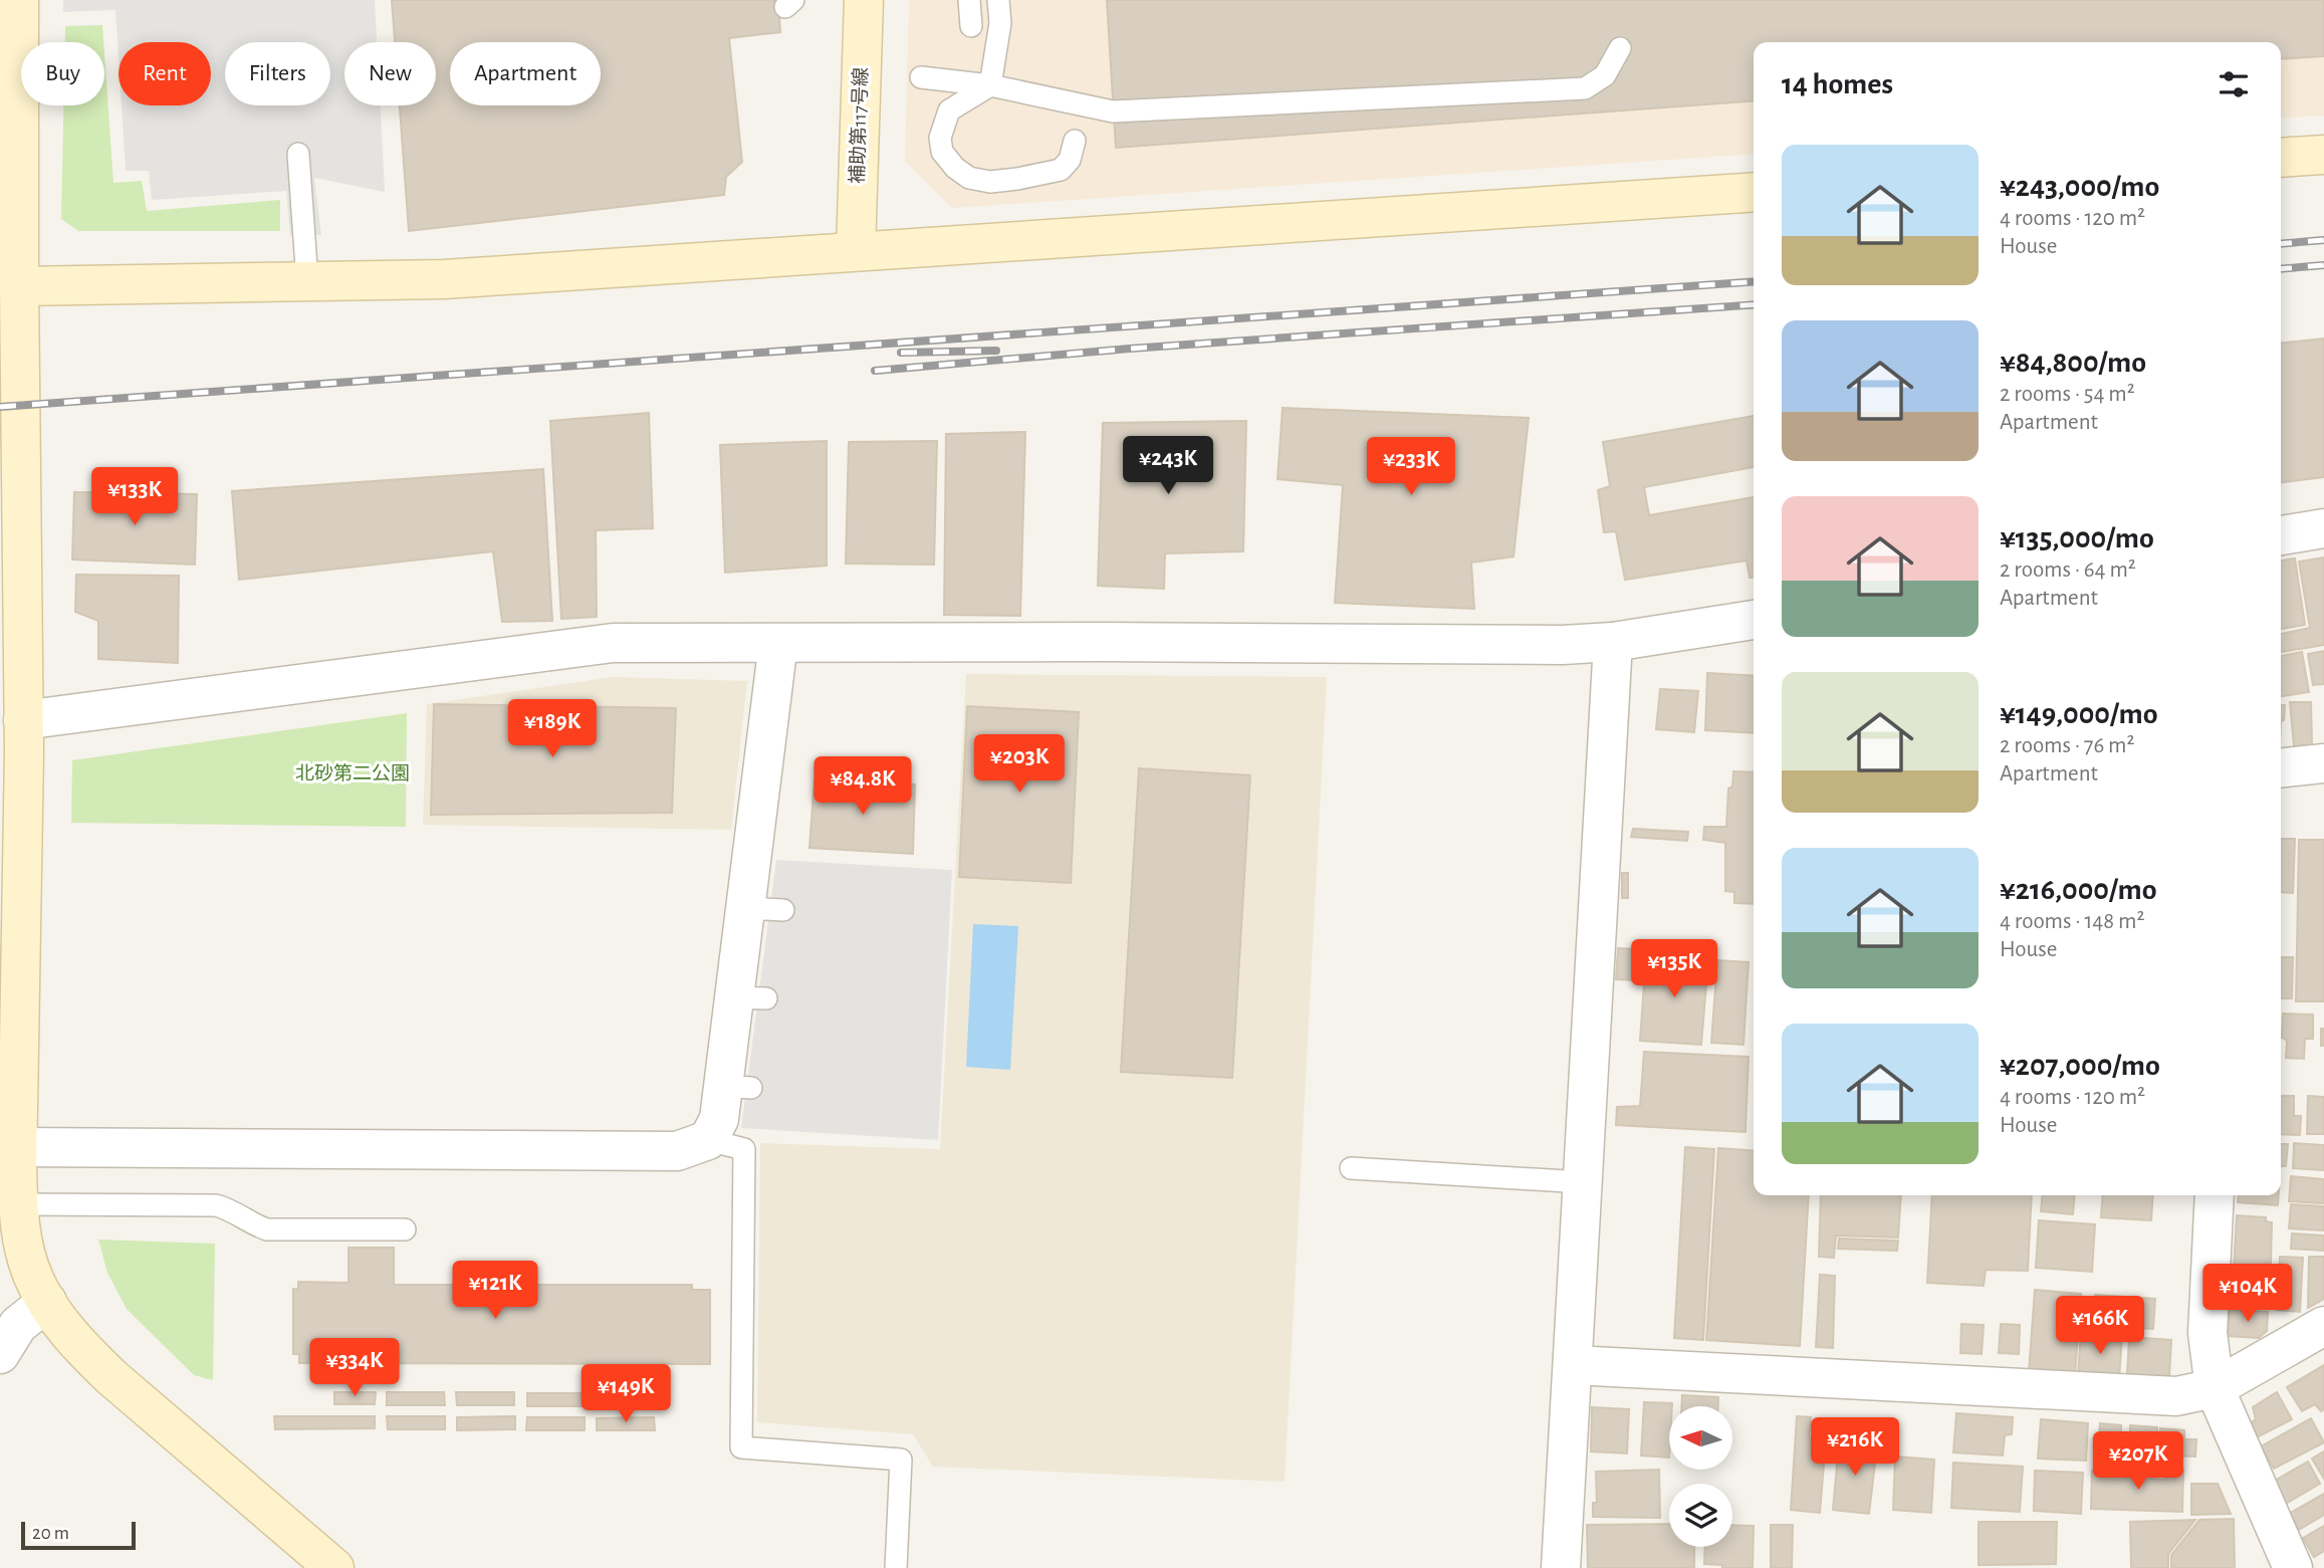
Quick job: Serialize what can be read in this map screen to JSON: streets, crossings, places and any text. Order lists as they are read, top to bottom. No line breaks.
{"streets":{"street":["補助第117号線"]},"parks":["北砂第二公園"],"scale_bar":"20 m","north":"left","page":{"chip":["Buy","Rent","Filters","New","Apartment"],"heading":"14 homes","list":[{"name":"¥243,000/mo","note":"4 rooms · 120 m² · House"},{"name":"¥84,800/mo","note":"2 rooms · 54 m² · Apartment"},{"name":"¥135,000/mo","note":"2 rooms · 64 m² · Apartment"},{"name":"¥149,000/mo","note":"2 rooms · 76 m² · Apartment"},{"name":"¥216,000/mo","note":"4 rooms · 148 m² · House"},{"name":"¥207,000/mo","note":"4 rooms · 120 m² · House"}],"price":["¥243K","¥233K","¥133K","¥189K","¥203K","¥84.8K","¥135K","¥121K","¥104K","¥166K","¥334K","¥149K","¥216K","¥207K"],"scale":"20 m"}}
